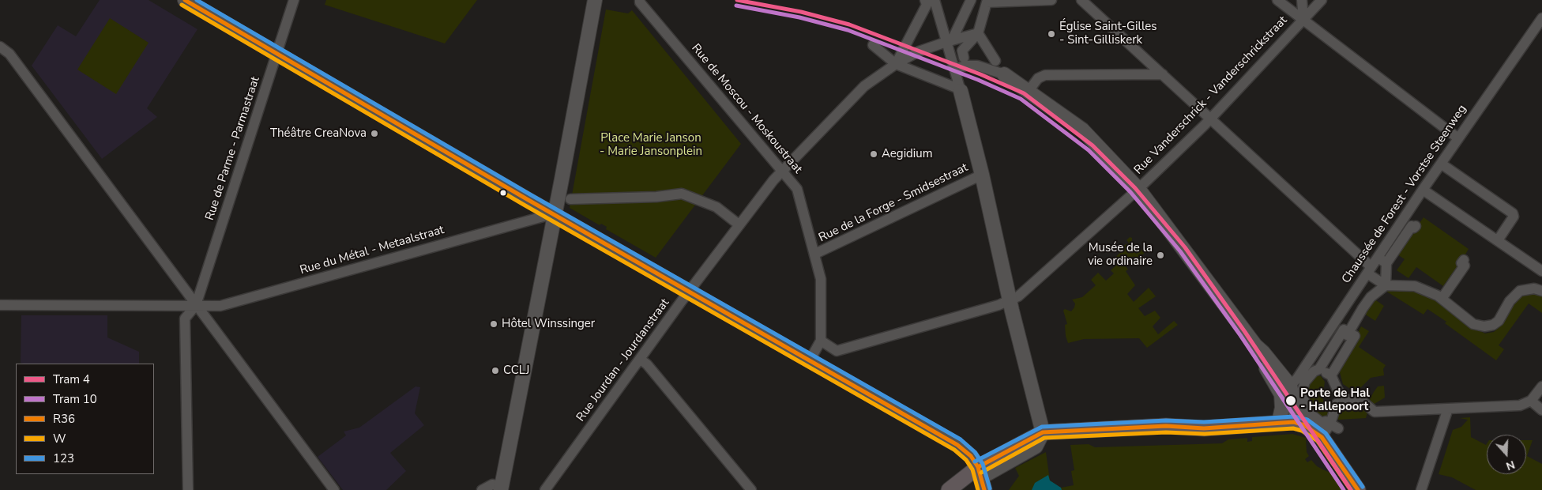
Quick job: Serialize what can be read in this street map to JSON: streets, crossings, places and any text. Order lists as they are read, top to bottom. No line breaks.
{"streets":{"street":["Rue Vanderschrick - Vanderschrickstraat","Rue de Moscou - Moskoustraat","Rue de Parme - Parmastraat","Chaussée de Forest - Vorstse Steenweg","Rue de la Forge - Smidsestraat","Rue du Métal - Metaalstraat","Rue Jourdan - Jourdanstraat"]},"crossings":[["Rue Vanderschrick - Vanderschrickstraat","Rue de Moscou - Moskoustraat"],["Rue de Moscou - Moskoustraat","Rue de la Forge - Smidsestraat"],["Rue de Moscou - Moskoustraat","Rue Jourdan - Jourdanstraat"],["Rue de Parme - Parmastraat","Rue du Métal - Metaalstraat"]],"parks":["Place Marie Janson - Marie Jansonplein"],"places":["Église Saint-Gilles - Sint-Gilliskerk","Théâtre CreaNova","Aegidium","Musée de la vie ordinaire","Hôtel Winssinger","CCLJ","Porte de Hal - Hallepoort"],"lines":["tram line 4","transit line R36","transit line 123","transit line W","tram line 10"],"legend":["Tram 4","Tram 10","R36","W","123"],"north":"bottom"}
